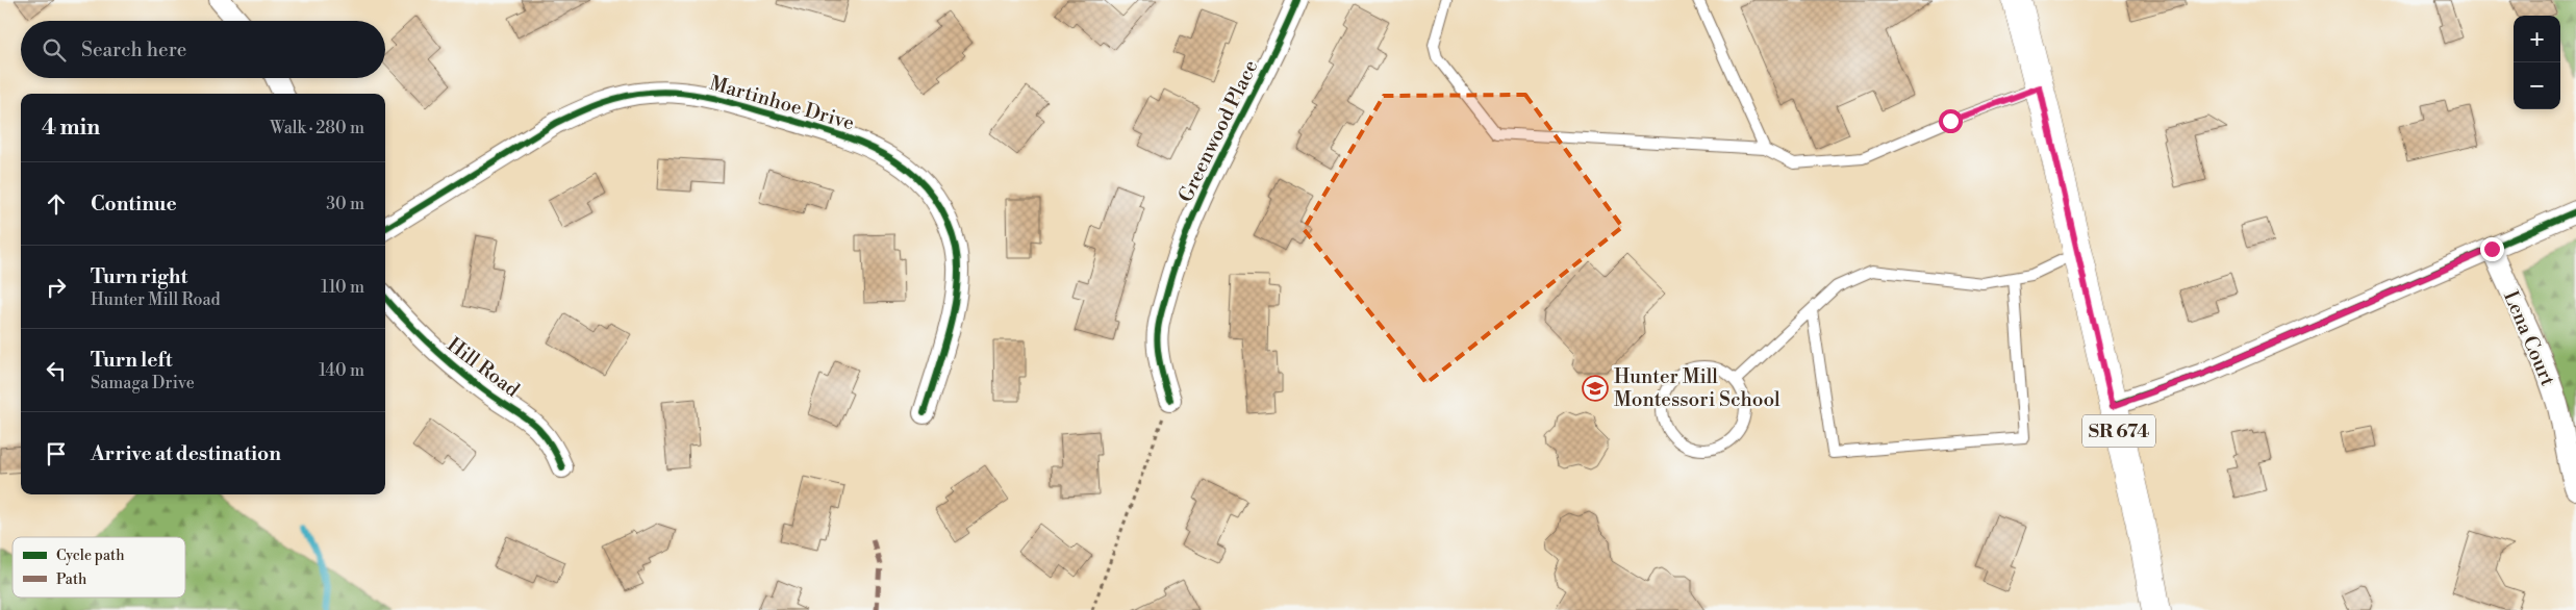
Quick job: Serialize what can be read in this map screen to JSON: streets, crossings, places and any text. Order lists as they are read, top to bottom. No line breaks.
{"streets":{"main road":["SR 674"],"street":["Martinhoe Drive","Greenwood Place","Lena Court","Hill Road"]},"places":{"school or university":["Hunter Mill Montessori School"]},"legend":["Cycle path","Path"],"page":{"map_buttons":["+","−"],"search":"Search here","heading":["4 min","Walk · 280 m"],"list":[["Continue","30 m"],["Turn right","Hunter Mill Road","110 m"],["Turn left","Samaga Drive","140 m"],"Arrive at destination"]}}
